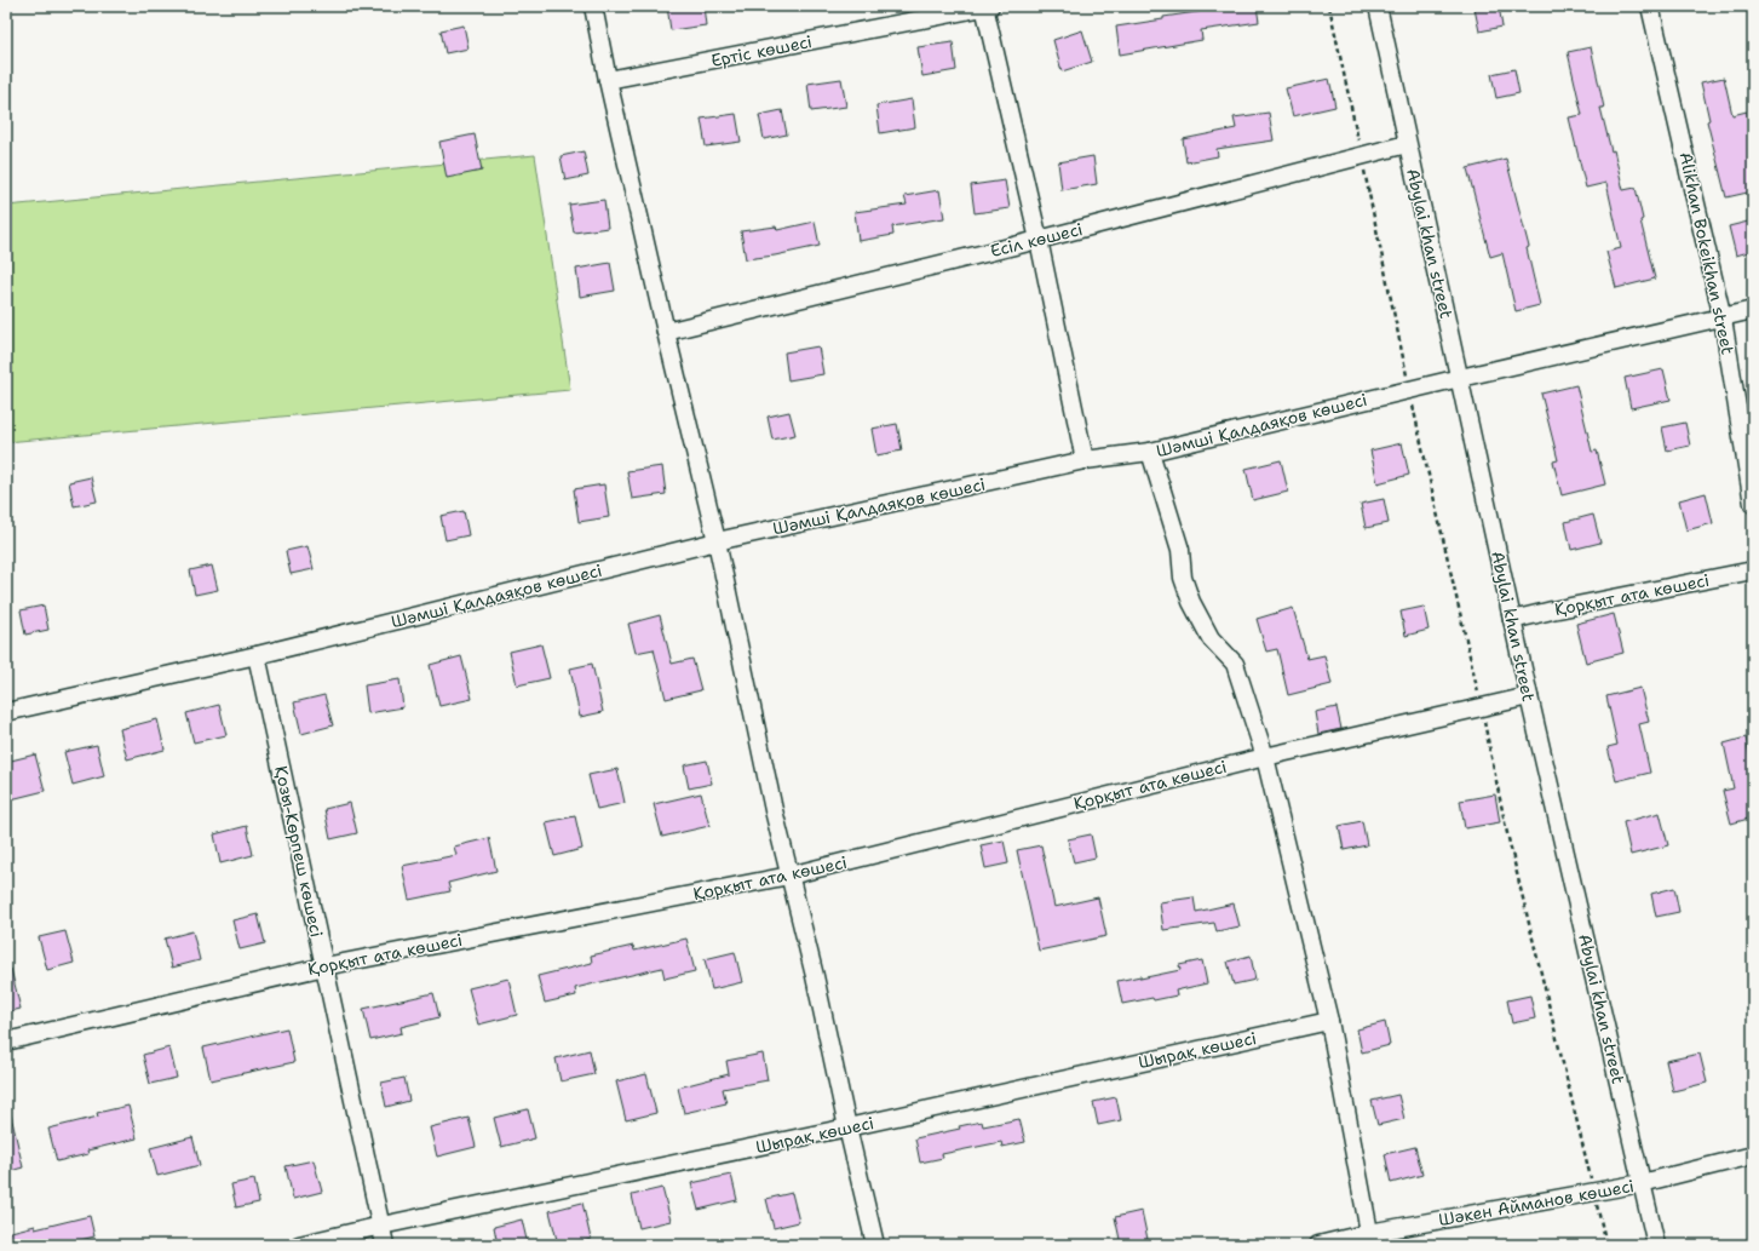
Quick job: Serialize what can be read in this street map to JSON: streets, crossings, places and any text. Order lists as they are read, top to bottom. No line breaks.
{"streets":{"street":["Ертіс көшесі","Есіл көшесі","Abylai khan street","Alikhan Bokeikhan street","Шәмші Қалдаяқов көшесі","Қорқыт ата көшесі","Қозы-Көрпеш көшесі","Шырақ көшесі","Шәкен Айманов көшесі"]},"crossings":[["Есіл көшесі","Abylai khan street"],["Abylai khan street","Шәмші Қалдаяқов көшесі"],["Abylai khan street","Қорқыт ата көшесі"],["Abylai khan street","Шәкен Айманов көшесі"],["Alikhan Bokeikhan street","Шәмші Қалдаяқов көшесі"],["Шәмші Қалдаяқов көшесі","Қозы-Көрпеш көшесі"],["Қорқыт ата көшесі","Қозы-Көрпеш көшесі"],["Қозы-Көрпеш көшесі","Шырақ көшесі"]]}
